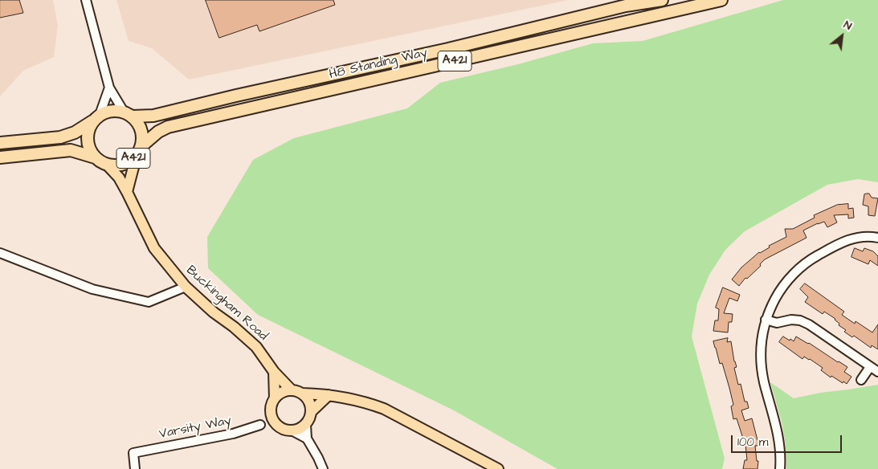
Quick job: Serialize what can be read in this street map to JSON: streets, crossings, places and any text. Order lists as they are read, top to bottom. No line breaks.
{"streets":{"highway":["A421","H8 Standing Way"],"main road":["Buckingham Road"],"street":["Varsity Way"]},"crossings":[["A421","H8 Standing Way"],["A421","Buckingham Road"],["H8 Standing Way","Buckingham Road"]],"scale_bar":"100 m","north":"top right"}
